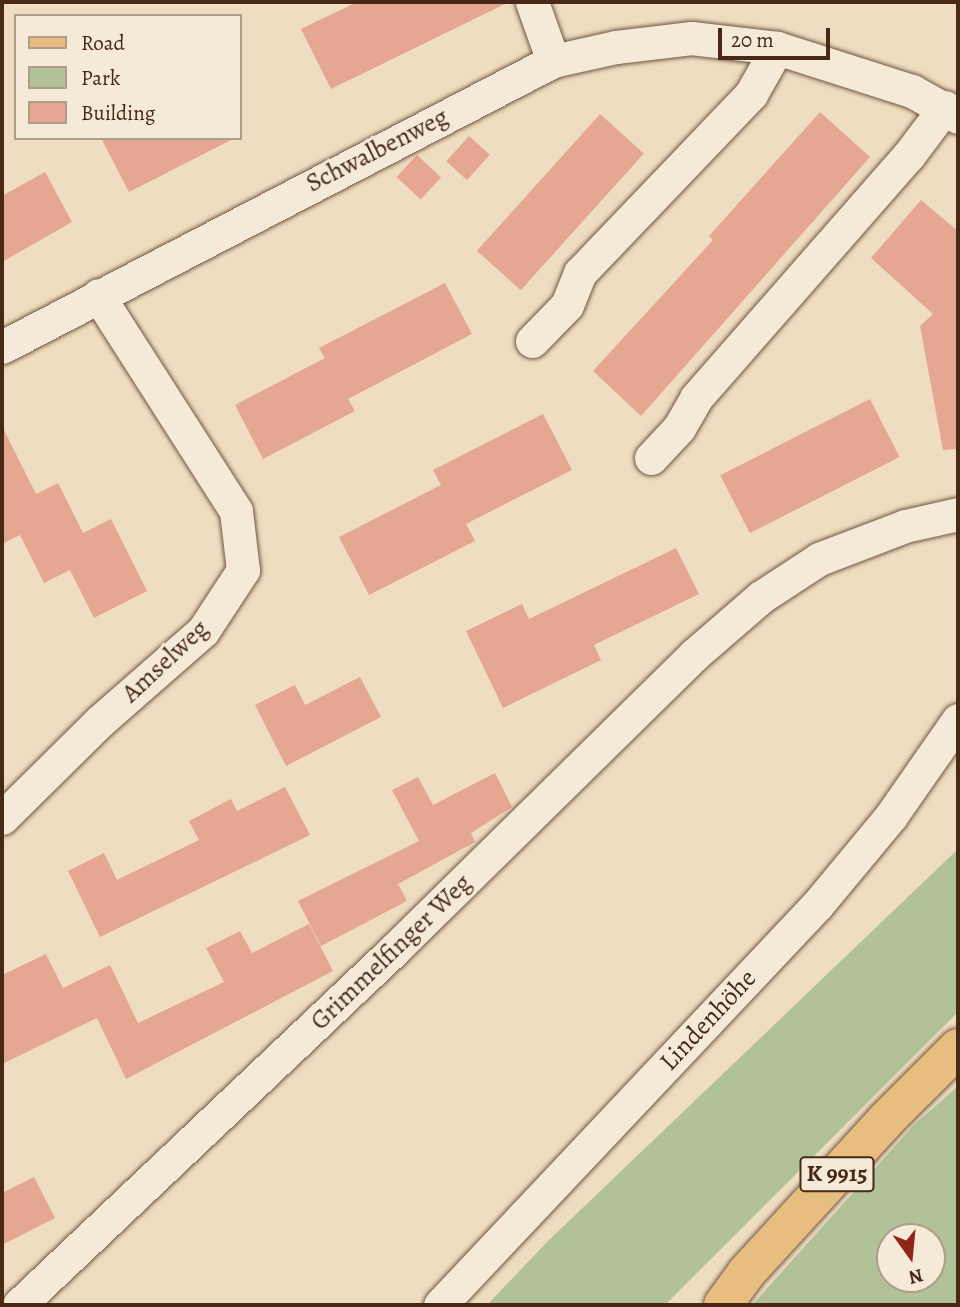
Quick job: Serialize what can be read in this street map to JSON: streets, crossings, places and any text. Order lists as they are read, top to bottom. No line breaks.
{"streets":{"main road":["K 9915"],"street":["Schwalbenweg","Amselweg","Grimmelfinger Weg","Lindenhöhe"]},"crossings":[["Schwalbenweg","Amselweg"]],"legend":["Road","Park","Building"],"scale_bar":"20 m","north":"bottom"}
